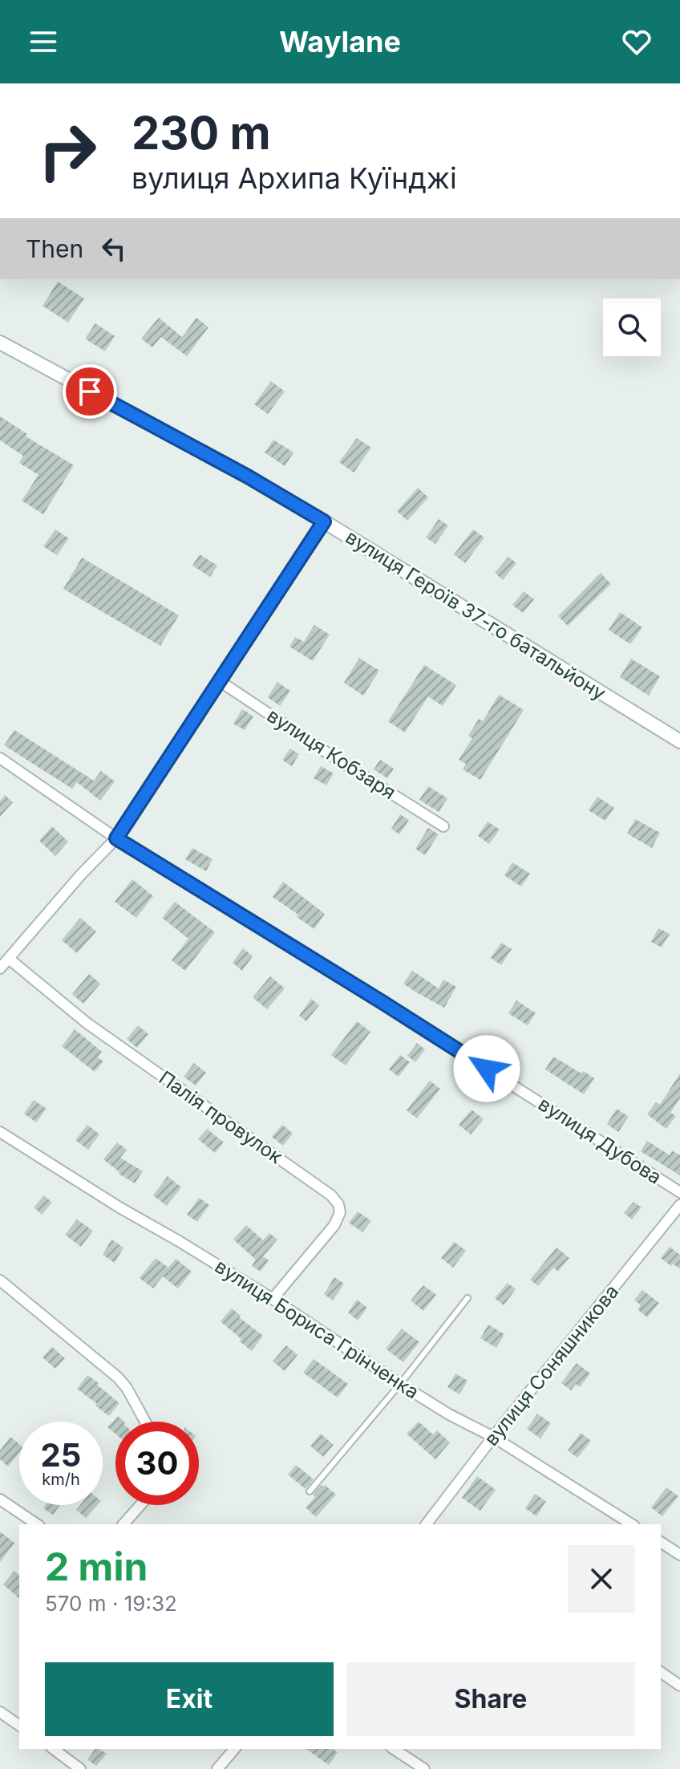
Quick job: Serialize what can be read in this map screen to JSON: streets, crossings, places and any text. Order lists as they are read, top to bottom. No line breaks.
{"streets":{"street":["вулиця Героїв 37-го батальйону","вулиця Кобзаря","Палія провулок","вулиця Дубова","вулиця Бориса Грінченка","вулиця Соняшникова"]},"crossings":[["Палія провулок","вулиця Бориса Грінченка"],["вулиця Бориса Грінченка","вулиця Соняшникова"]],"page":{"header":"Waylane","turn":["230 m","вулиця Архипа Куїнджі"],"then":"Then","speed":"25 km/h","limit":"30","heading":["2 min","570 m · 19:32"],"buttons":["Exit","Share"]}}
